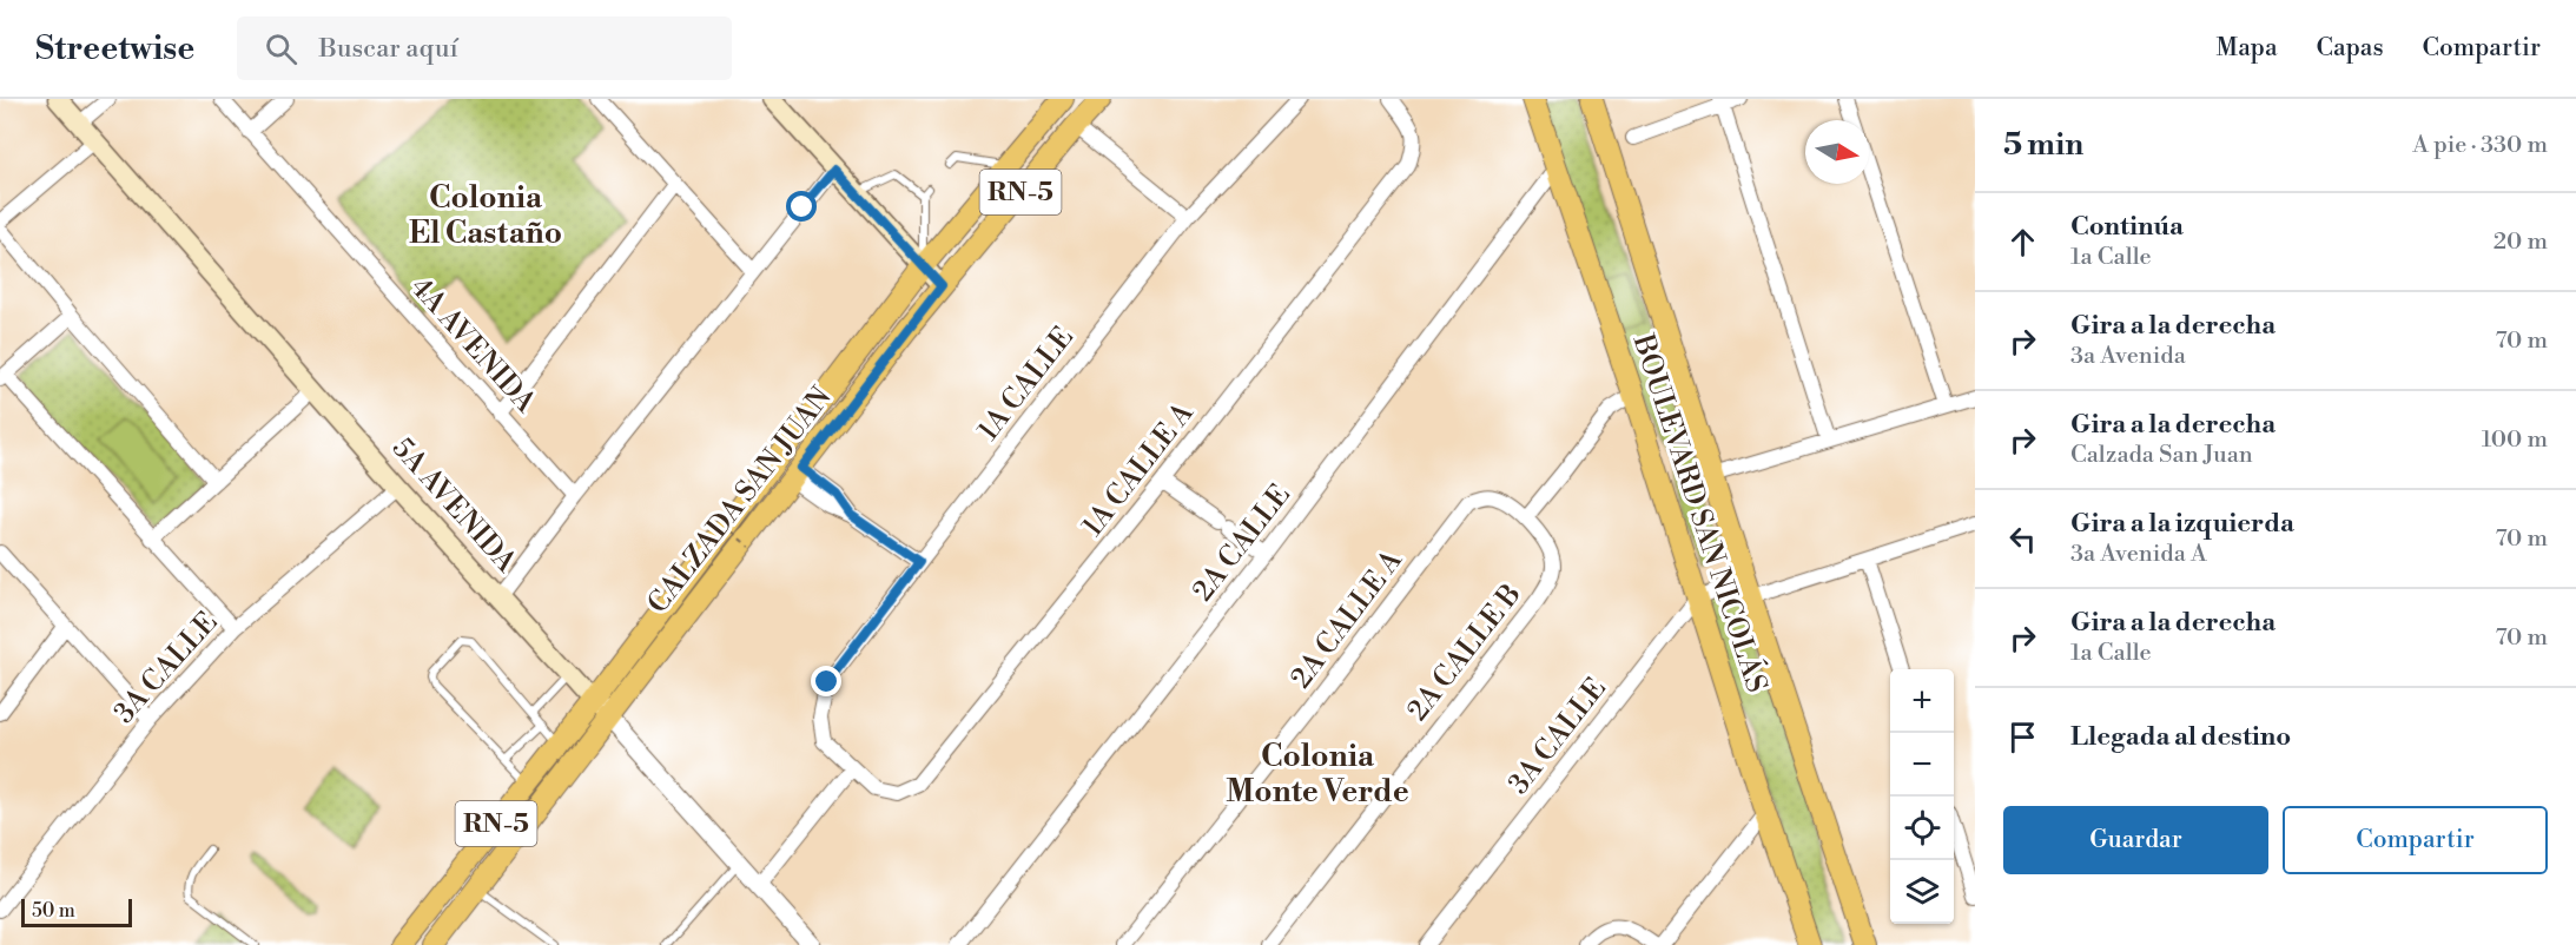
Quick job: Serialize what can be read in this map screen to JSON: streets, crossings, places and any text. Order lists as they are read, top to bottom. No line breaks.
{"streets":{"main road":["RN-5","CALZADA SAN JUAN","5A AVENIDA","BOULEVARD SAN NICOLÁS"],"street":["4A AVENIDA","1A CALLE","1A CALLE A","2A CALLE","2A CALLE A","2A CALLE B","3A CALLE"]},"crossings":[["1A CALLE","1A CALLE A"],["CALZADA SAN JUAN","5A AVENIDA"],["5A AVENIDA","3A CALLE"],["BOULEVARD SAN NICOLÁS","2A CALLE"],["BOULEVARD SAN NICOLÁS","3A CALLE"],["2A CALLE A","2A CALLE B"]],"districts":["Colonia El Castaño","Colonia Monte Verde"],"scale_bar":"50 m","north":"right","page":{"header":"Streetwise","search":"Buscar aquí","nav":["Mapa","Capas","Compartir"],"heading":["5 min","A pie · 330 m"],"list":[["Continúa","1a Calle","20 m"],["Gira a la derecha","3a Avenida","70 m"],["Gira a la derecha","Calzada San Juan","100 m"],["Gira a la izquierda","3a Avenida A","70 m"],["Gira a la derecha","1a Calle","70 m"],"Llegada al destino"],"map_buttons":["+","−"],"buttons":["Guardar","Compartir"],"scale":"50 m"}}
